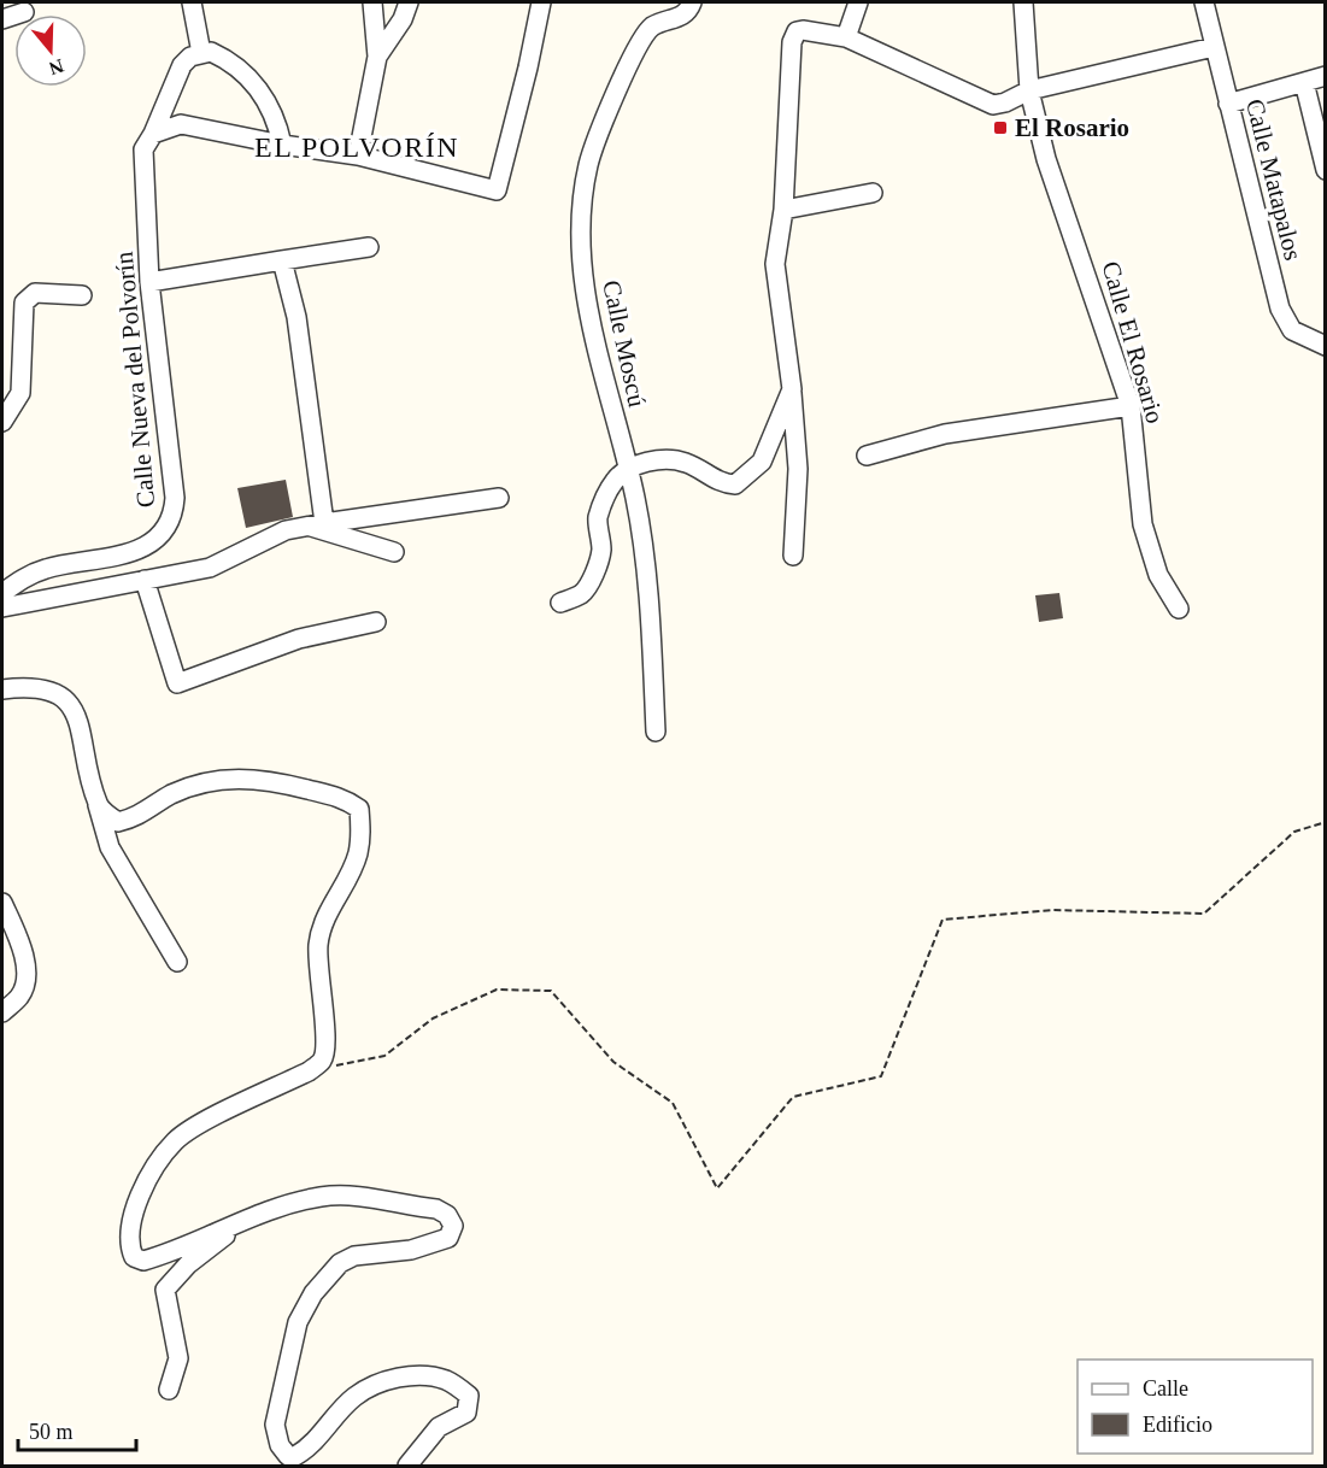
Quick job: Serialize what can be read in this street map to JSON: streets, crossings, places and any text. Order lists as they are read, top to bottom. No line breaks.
{"streets":{"street":["Calle Matapalos","Calle El Rosario","Calle Moscú","Calle Nueva del Polvorín"]},"districts":["EL POLVORÍN"],"places":{"transit":["El Rosario"]},"legend":["Calle","Edificio"],"scale_bar":"50 m","north":"bottom"}
